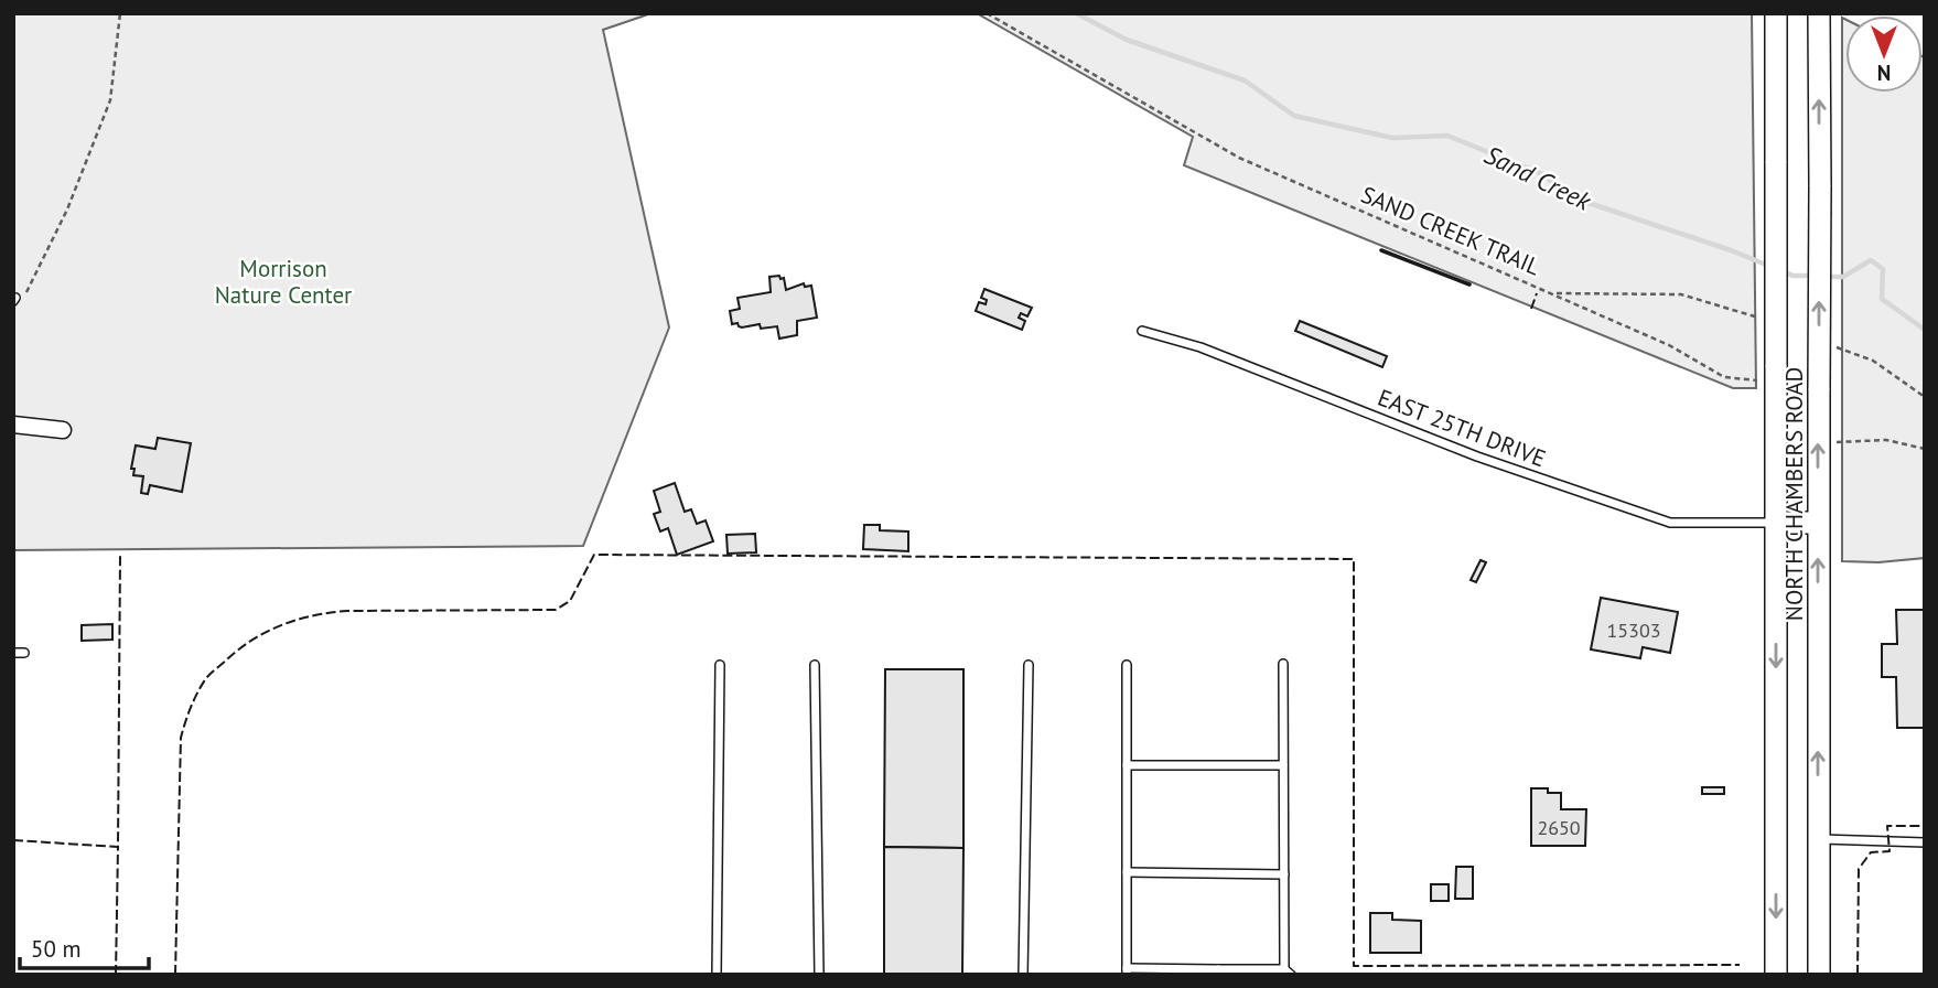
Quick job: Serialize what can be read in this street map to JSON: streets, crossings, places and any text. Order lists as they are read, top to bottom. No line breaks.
{"streets":{"main road":["NORTH CHAMBERS ROAD"],"lane":["EAST 25TH DRIVE"],"path":["SAND CREEK TRAIL"]},"crossings":[["EAST 25TH DRIVE","NORTH CHAMBERS ROAD"]],"water":["Sand Creek"],"parks":["Morrison Nature Center"],"house_numbers":["15303","2650"],"scale_bar":"50 m","north":"bottom"}
